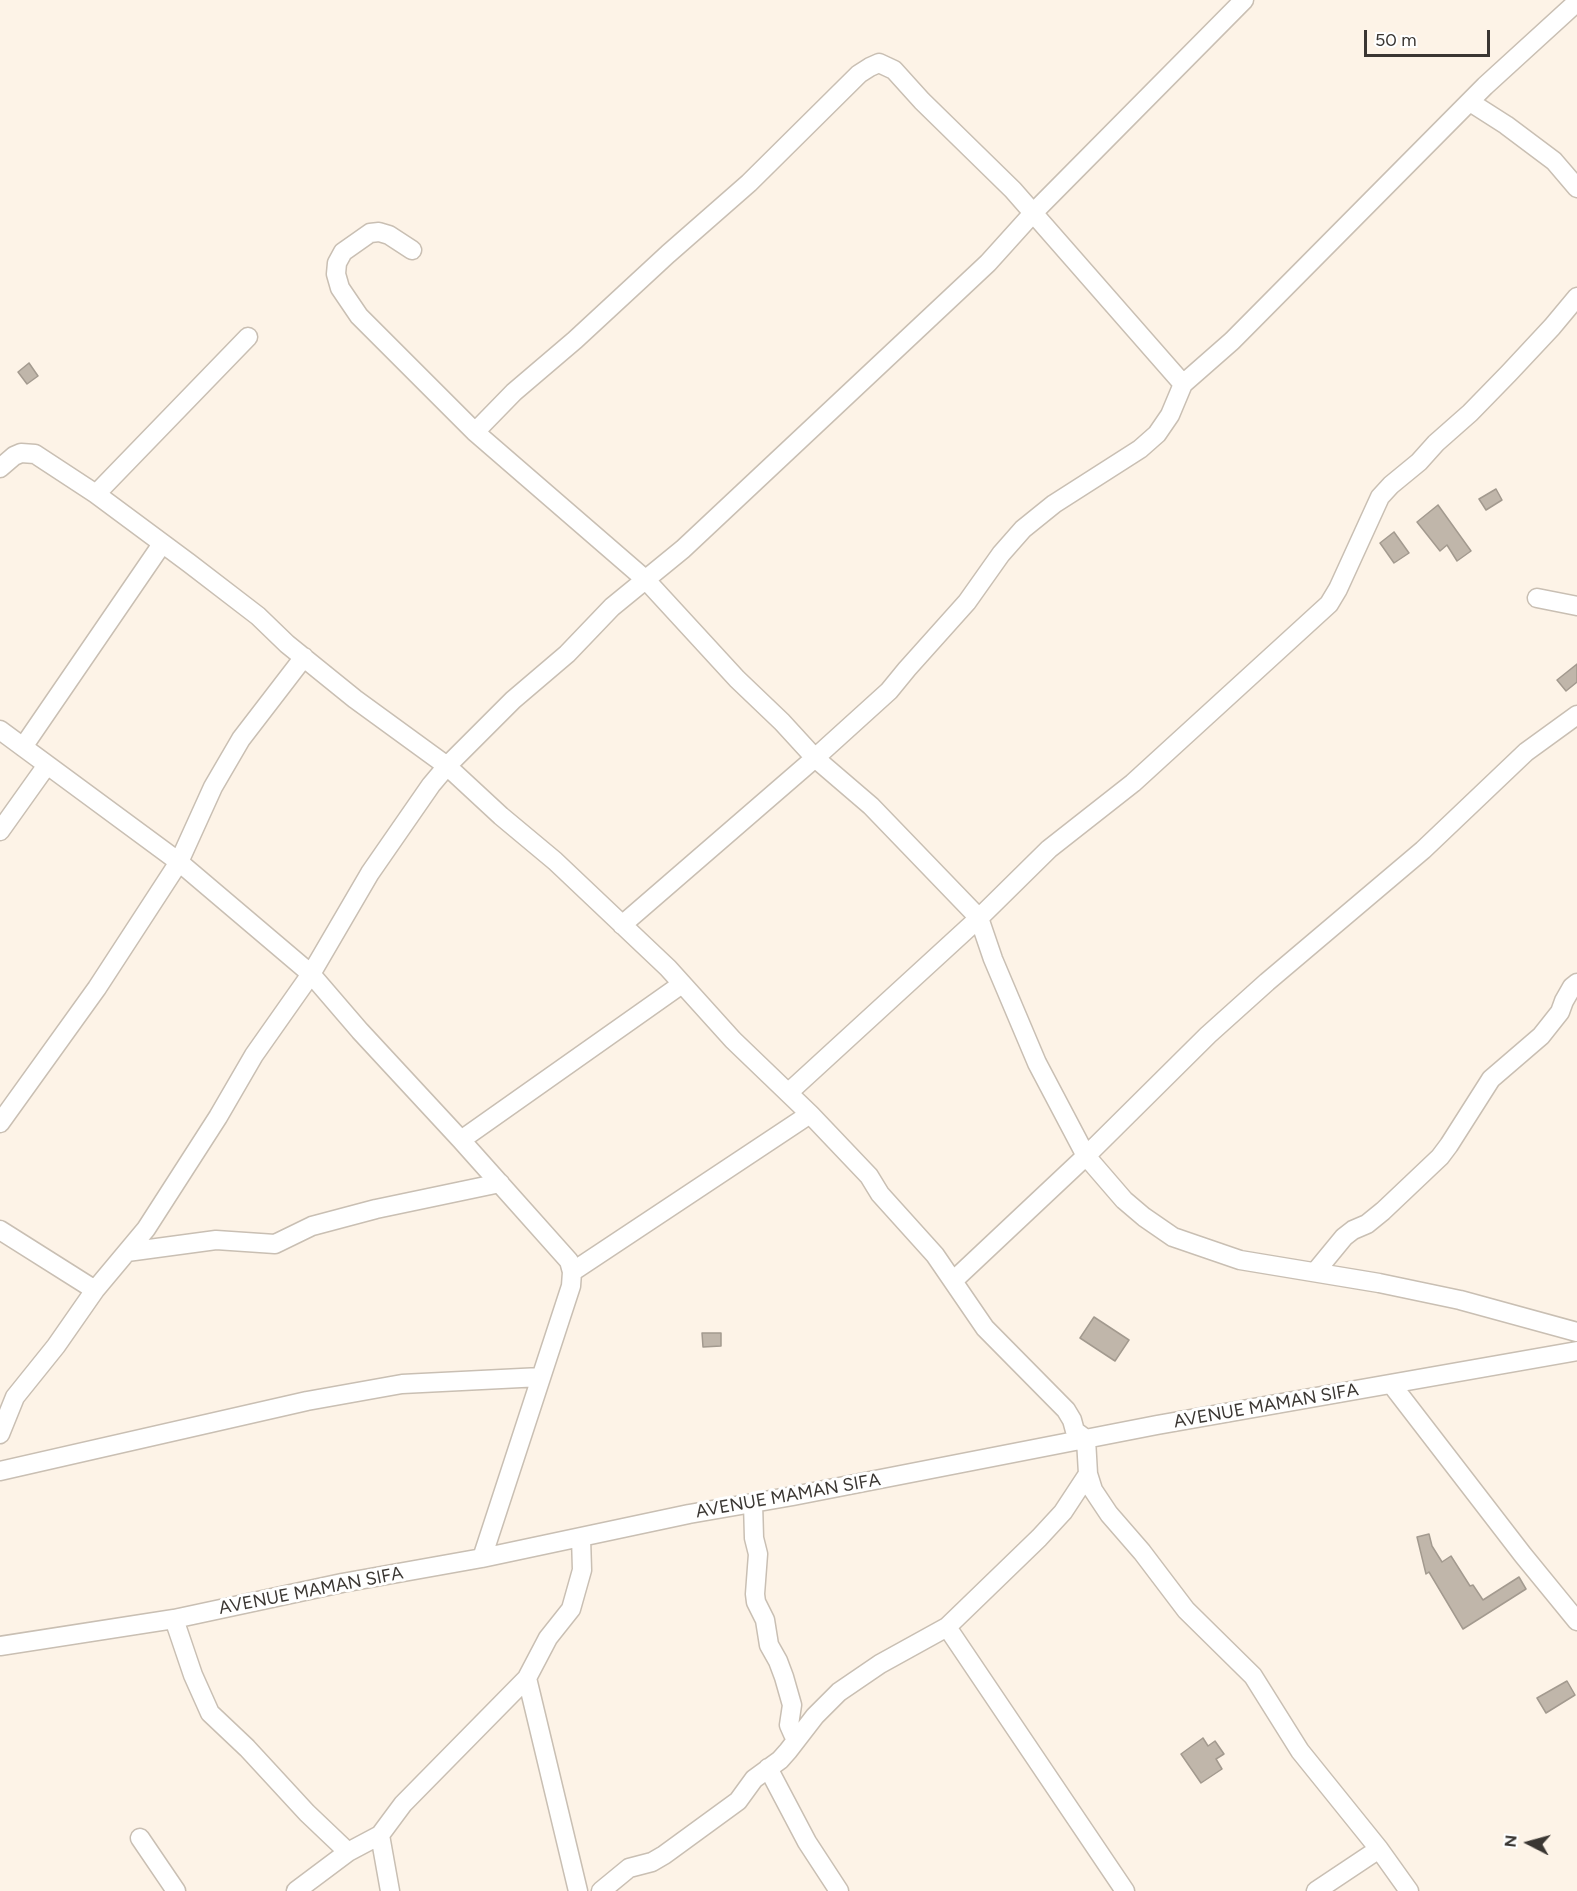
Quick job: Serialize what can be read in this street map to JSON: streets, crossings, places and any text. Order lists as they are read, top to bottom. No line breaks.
{"streets":{"street":["AVENUE MAMAN SIFA"]},"scale_bar":"50 m","north":"left"}
